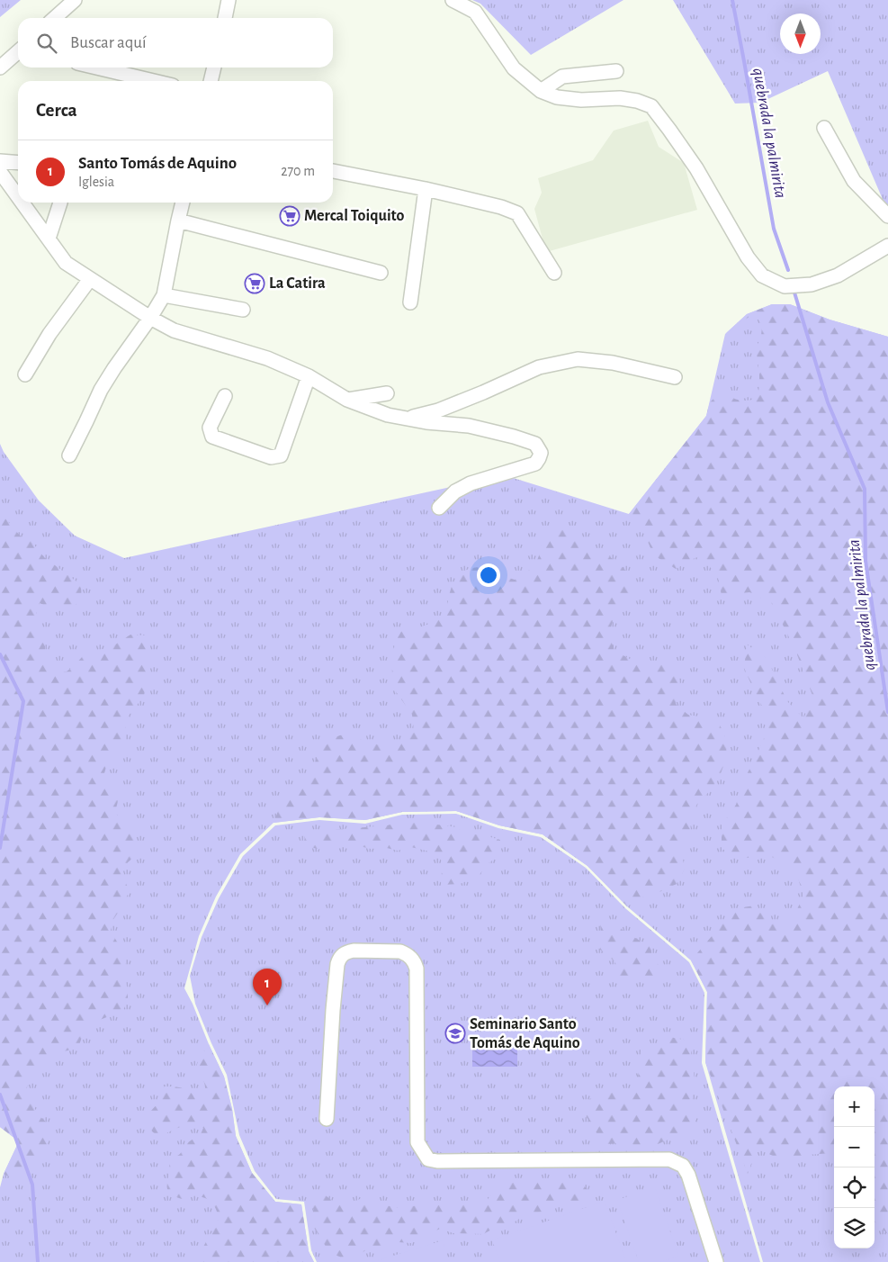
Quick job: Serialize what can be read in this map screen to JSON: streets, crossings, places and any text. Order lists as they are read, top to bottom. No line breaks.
{"water":["quebrada la palmirita"],"places":{"supermarket":["Mercal Toiquito","La Catira"],"school or university":["Seminario Santo Tomás de Aquino"]},"north":"bottom","page":{"search":"Buscar aquí","heading":"Cerca","list":[{"mark":"1","name":"Santo Tomás de Aquino","note":"Iglesia","value":"270 m"}],"pins":"1","map_buttons":["+","−"]}}
